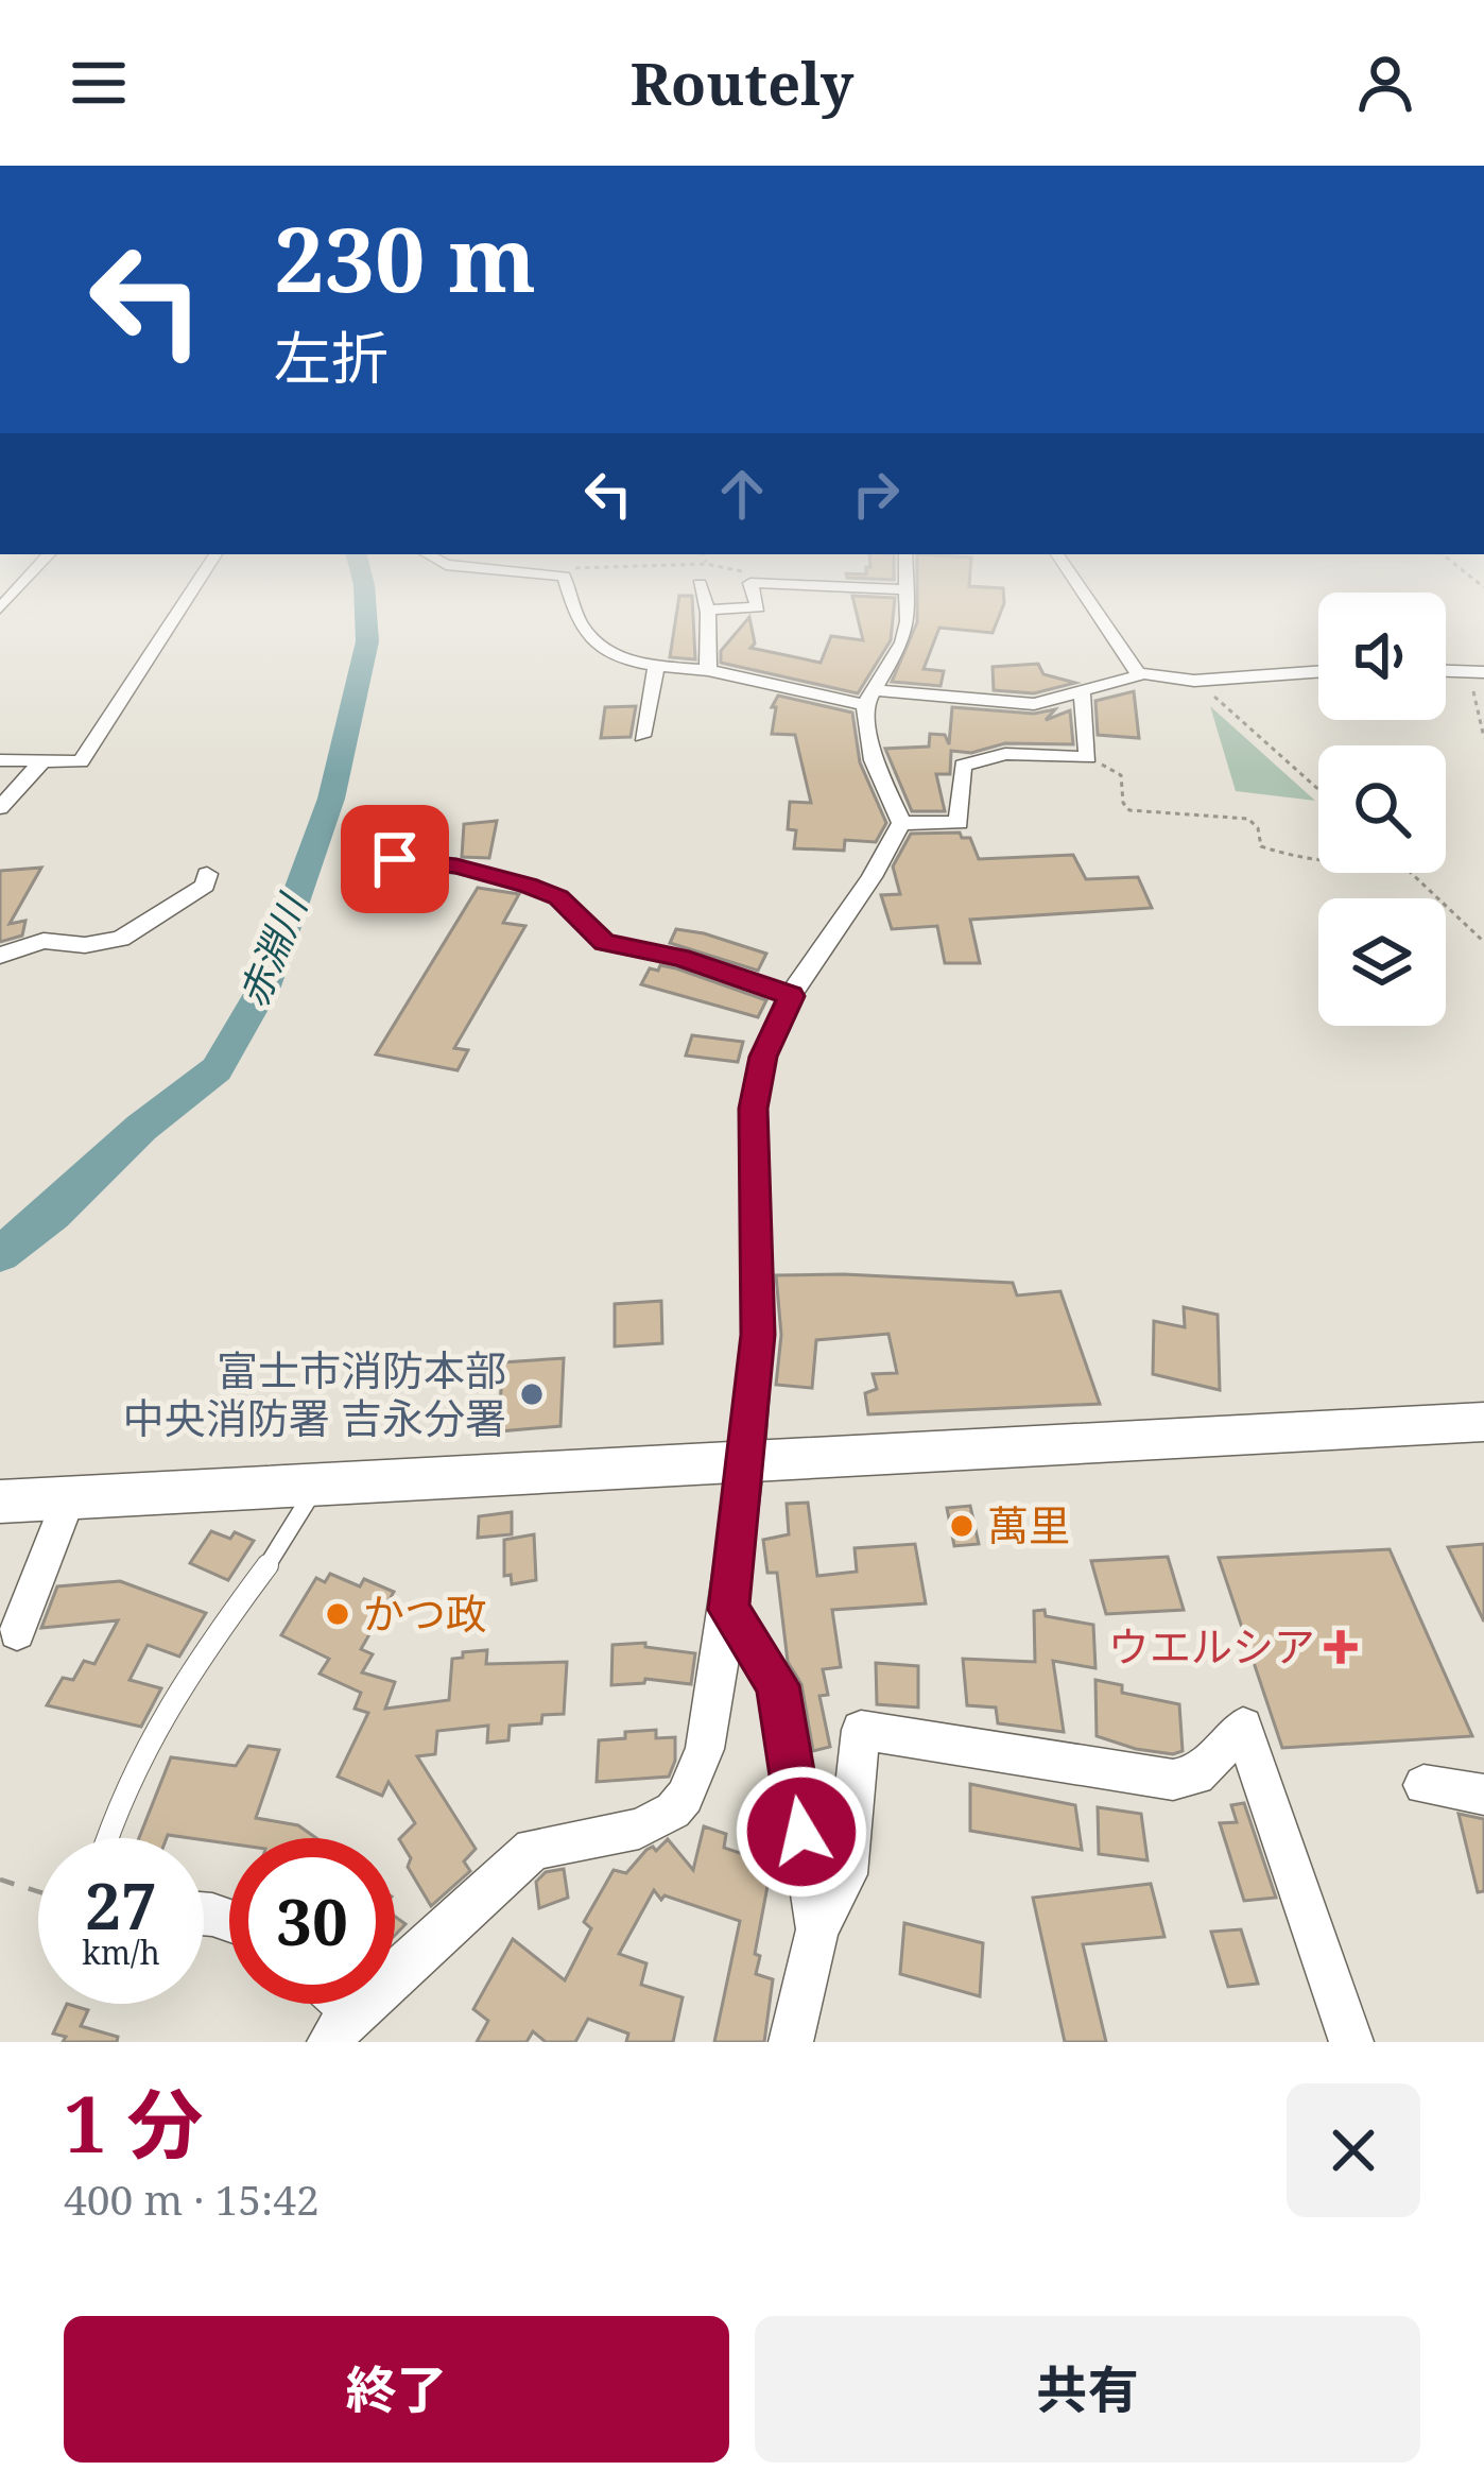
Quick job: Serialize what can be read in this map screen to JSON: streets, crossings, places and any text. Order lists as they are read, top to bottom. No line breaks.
{"water":["赤淵川"],"places":{"other":["富士市消防本部 中央消防署 吉永分署","萬里","かつ政"],"health":["ウエルシア"]},"page":{"header":"Routely","turn":["230 m","左折"],"speed":"27 km/h","limit":"30","heading":["1 分","400 m · 15:42"],"buttons":["終了","共有"]}}
